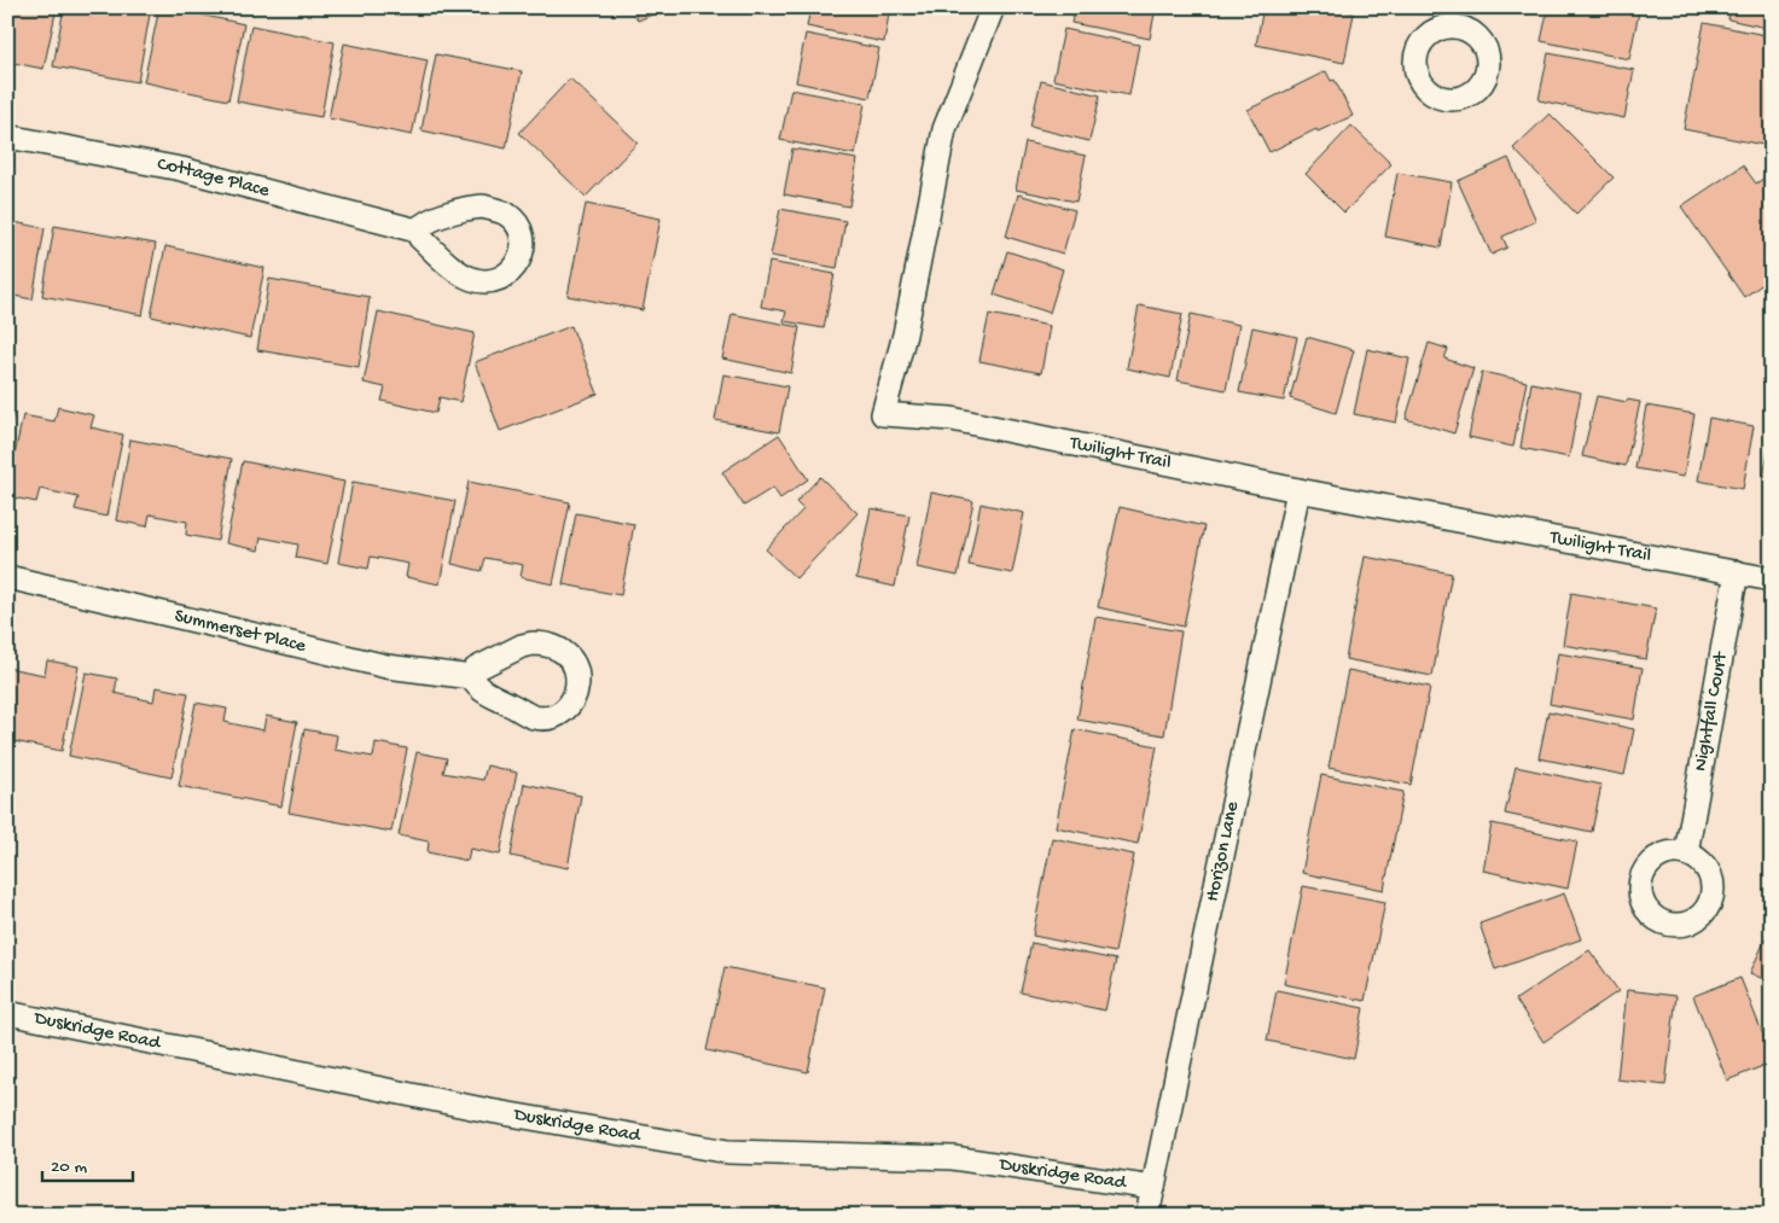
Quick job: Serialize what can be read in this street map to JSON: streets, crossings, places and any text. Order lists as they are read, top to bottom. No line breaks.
{"streets":{"street":["Cottage Place","Twilight Trail","Summerset Place","Nightfall Court","Horizon Lane","Duskridge Road"]},"crossings":[["Twilight Trail","Nightfall Court"],["Twilight Trail","Horizon Lane"],["Horizon Lane","Duskridge Road"]],"scale_bar":"20 m"}
